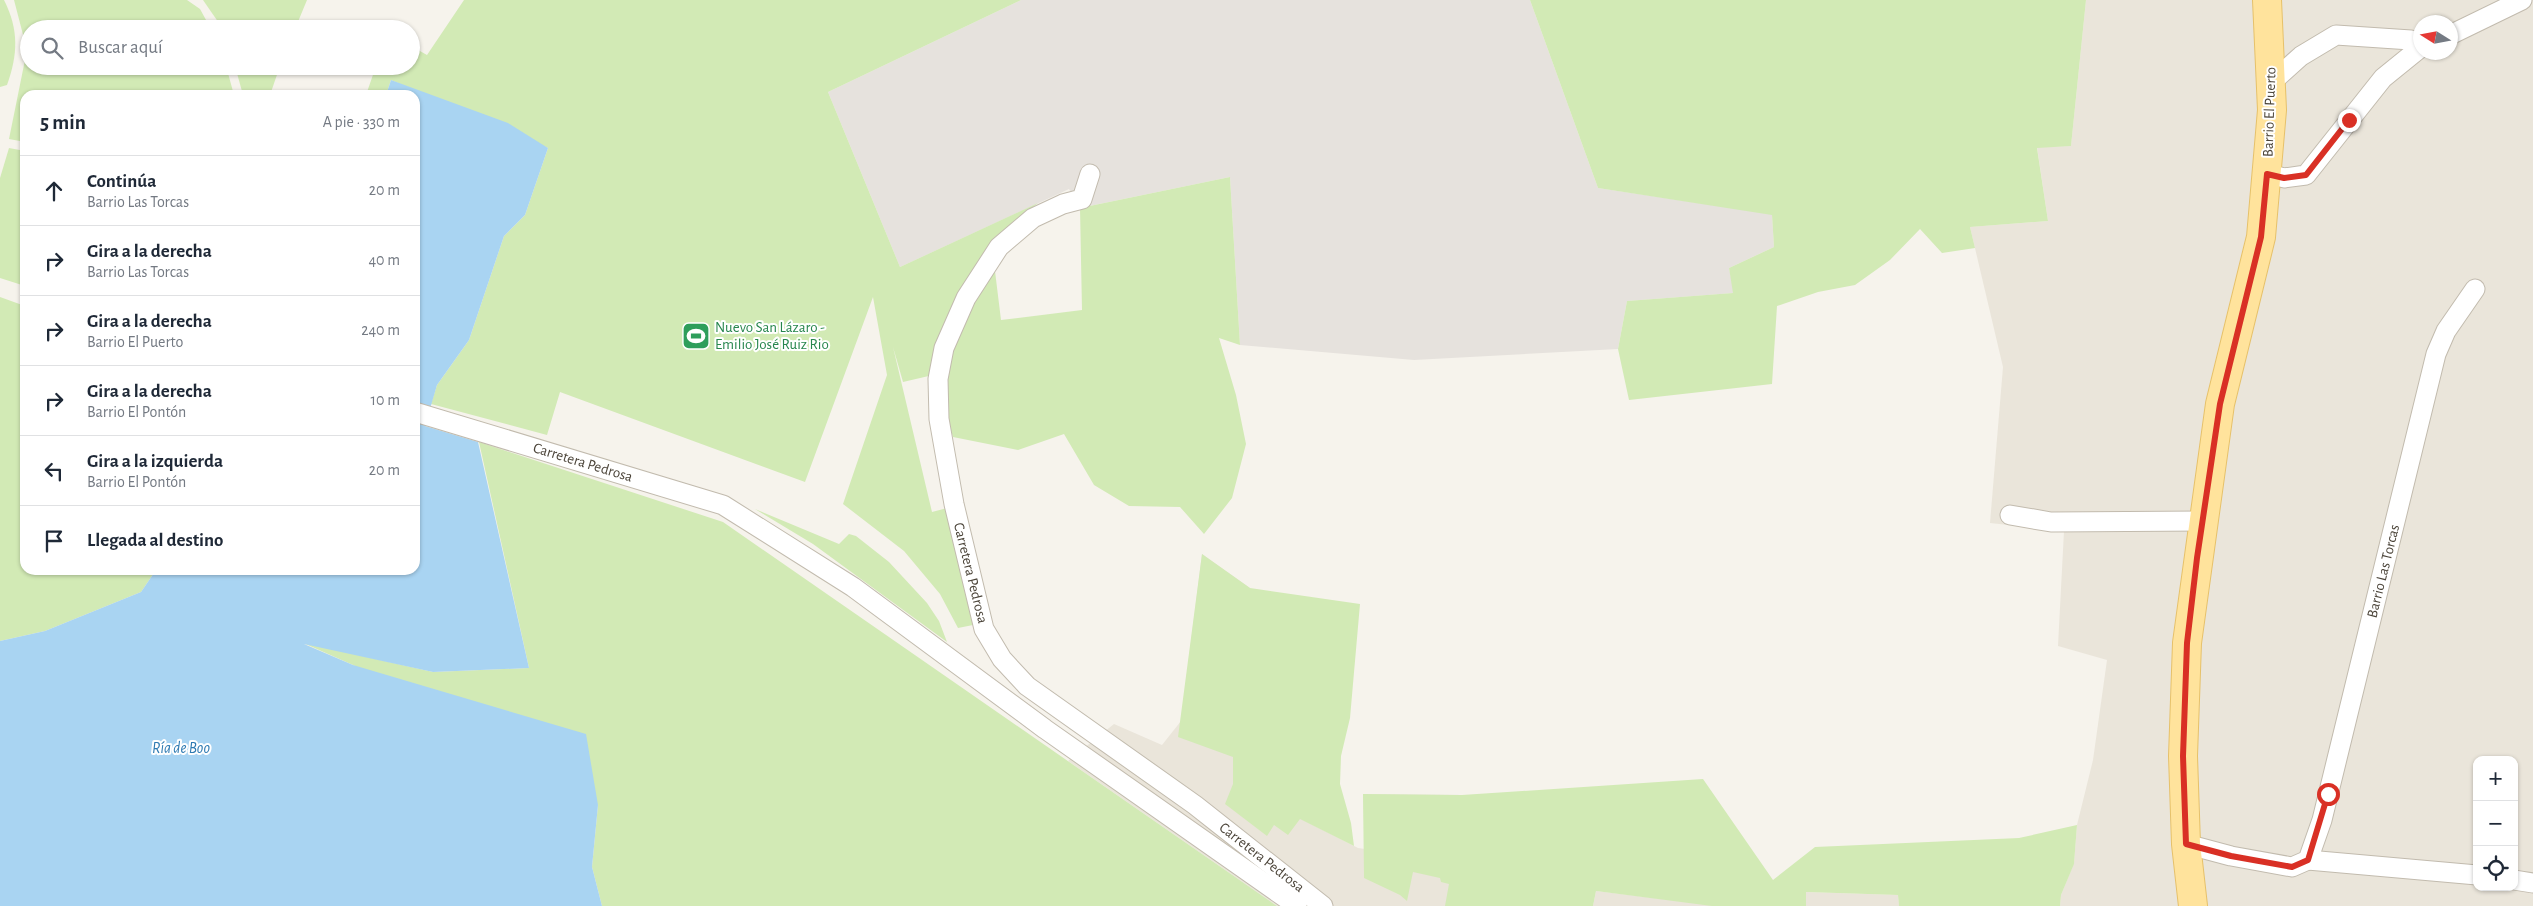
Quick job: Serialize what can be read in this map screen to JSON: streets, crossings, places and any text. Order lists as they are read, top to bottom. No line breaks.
{"streets":{"main road":["Barrio El Puerto"],"street":["Carretera Pedrosa","Barrio Las Torcas"]},"water":["Ría de Boo"],"places":{"sports":["Nuevo San Lázaro - Emilio José Ruiz Rio"]},"north":"left","page":{"search":"Buscar aquí","heading":["5 min","A pie · 330 m"],"list":[["Continúa","Barrio Las Torcas","20 m"],["Gira a la derecha","Barrio Las Torcas","40 m"],["Gira a la derecha","Barrio El Puerto","240 m"],["Gira a la derecha","Barrio El Pontón","10 m"],["Gira a la izquierda","Barrio El Pontón","20 m"],"Llegada al destino"],"map_buttons":["+","−"]}}
